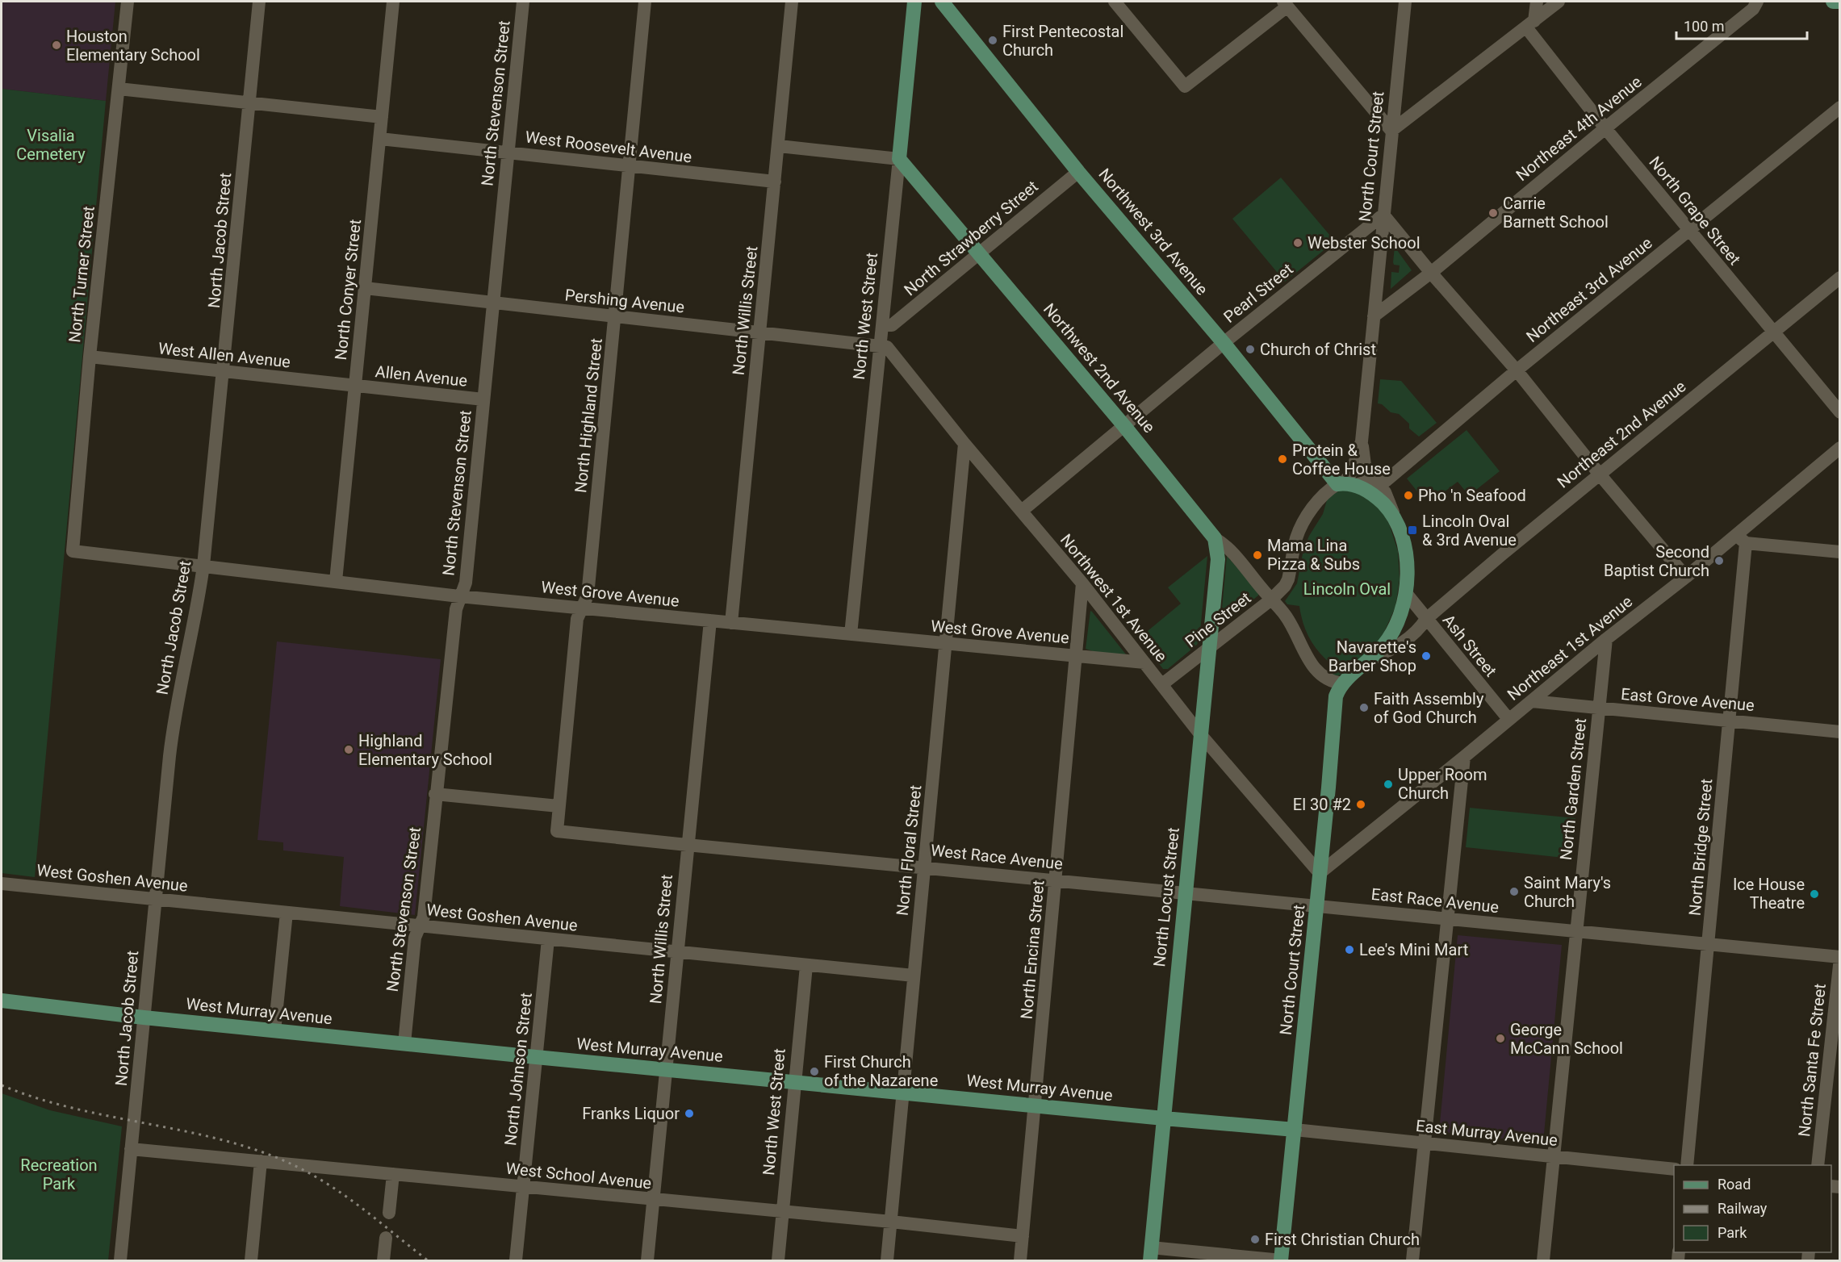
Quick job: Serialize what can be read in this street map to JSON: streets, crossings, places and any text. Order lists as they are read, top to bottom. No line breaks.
{"streets":{"main road":["North Court Street","Northwest 3rd Avenue","North West Street","Northwest 2nd Avenue","North Locust Street","West Murray Avenue"],"street":["North Stevenson Street","Northeast 4th Avenue","West Roosevelt Avenue","North Grape Street","North Strawberry Street","North Jacob Street","North Turner Street","North Conyer Street","Northeast 3rd Avenue","Pearl Street","Pershing Avenue","North Willis Street","West Allen Avenue","Allen Avenue","North Highland Street","Northeast 2nd Avenue","West Grove Avenue","Northwest 1st Avenue","Pine Street","Ash Street","Northeast 1st Avenue","East Grove Avenue","North Garden Street","North Bridge Street","North Floral Street","West Race Avenue","West Goshen Avenue","East Race Avenue","North Encina Street","North Santa Fe Street","North Johnson Street","East Murray Avenue","West School Avenue"]},"crossings":[["North Stevenson Street","West Roosevelt Avenue"],["North Stevenson Street","Pershing Avenue"],["North Stevenson Street","Allen Avenue"],["North Stevenson Street","West Grove Avenue"],["North Stevenson Street","West Goshen Avenue"],["North Stevenson Street","West Murray Avenue"],["Northeast 4th Avenue","North Court Street"],["Northeast 4th Avenue","North Grape Street"],["West Roosevelt Avenue","North Conyer Street"],["West Roosevelt Avenue","North Willis Street"],["West Roosevelt Avenue","North Highland Street"],["North Court Street","Northwest 3rd Avenue"],["North Court Street","Northeast 3rd Avenue"],["North Court Street","Pearl Street"],["North Court Street","Northwest 1st Avenue"],["North Court Street","Northeast 1st Avenue"],["North Court Street","West Race Avenue"],["North Court Street","East Race Avenue"],["North Court Street","West Murray Avenue"],["North Court Street","East Murray Avenue"],["North Grape Street","Northeast 3rd Avenue"],["North Grape Street","Northeast 2nd Avenue"],["Northwest 3rd Avenue","North Strawberry Street"],["Northwest 3rd Avenue","Northeast 3rd Avenue"],["Northwest 3rd Avenue","Pearl Street"],["North Strawberry Street","North West Street"],["North Strawberry Street","Northwest 2nd Avenue"],["North Jacob Street","West Allen Avenue"],["North Jacob Street","West Grove Avenue"],["North Jacob Street","West Goshen Avenue"],["North Jacob Street","West Murray Avenue"],["North Jacob Street","West School Avenue"],["North Turner Street","West Allen Avenue"],["North Turner Street","West Grove Avenue"],["North Conyer Street","Pershing Avenue"],["North Conyer Street","West Allen Avenue"],["North Conyer Street","Allen Avenue"],["North Conyer Street","West Grove Avenue"],["Pearl Street","Northwest 2nd Avenue"],["Pearl Street","Northwest 1st Avenue"],["Pershing Avenue","North Willis Street"],["Pershing Avenue","North West Street"],["Pershing Avenue","North Highland Street"],["Pershing Avenue","Northwest 1st Avenue"],["North Willis Street","West Grove Avenue"],["North Willis Street","West Race Avenue"],["North Willis Street","West Goshen Avenue"],["North Willis Street","West Murray Avenue"],["North Willis Street","West School Avenue"],["North West Street","Northwest 2nd Avenue"],["North West Street","West Grove Avenue"],["North West Street","Northwest 1st Avenue"],["North West Street","West Goshen Avenue"],["North West Street","West Murray Avenue"],["North West Street","West School Avenue"],["West Allen Avenue","Allen Avenue"],["Northwest 2nd Avenue","Pine Street"],["Northwest 2nd Avenue","North Locust Street"],["North Highland Street","West Grove Avenue"],["North Highland Street","West Race Avenue"],["Northeast 2nd Avenue","Ash Street"],["West Grove Avenue","Northwest 1st Avenue"],["West Grove Avenue","North Floral Street"],["West Grove Avenue","North Encina Street"],["Northwest 1st Avenue","Pine Street"],["Northwest 1st Avenue","Northeast 1st Avenue"],["Northwest 1st Avenue","North Floral Street"],["Northwest 1st Avenue","North Locust Street"],["Northwest 1st Avenue","North Encina Street"],["Pine Street","North Locust Street"],["Ash Street","Northeast 1st Avenue"],["Northeast 1st Avenue","East Grove Avenue"],["Northeast 1st Avenue","North Garden Street"],["Northeast 1st Avenue","North Bridge Street"],["East Grove Avenue","North Garden Street"],["East Grove Avenue","North Bridge Street"],["North Garden Street","East Race Avenue"],["North Garden Street","East Murray Avenue"],["North Bridge Street","East Race Avenue"],["North Floral Street","West Race Avenue"],["North Floral Street","West Goshen Avenue"],["North Floral Street","West Murray Avenue"],["North Floral Street","West School Avenue"],["West Race Avenue","North Locust Street"],["West Race Avenue","East Race Avenue"],["West Race Avenue","North Encina Street"],["West Goshen Avenue","North Johnson Street"],["North Locust Street","West Murray Avenue"],["East Race Avenue","North Santa Fe Street"],["North Encina Street","West Murray Avenue"],["North Encina Street","West School Avenue"],["West Murray Avenue","North Johnson Street"],["West Murray Avenue","East Murray Avenue"],["North Johnson Street","West School Avenue"]],"parks":["Visalia Cemetery","Lincoln Oval","Recreation Park"],"places":{"other":["First Pentecostal Church","Houston Elementary School","Carrie Barnett School","Webster School","Church of Christ","Protein & Coffee House","Pho 'n Seafood","Mama Lina Pizza & Subs","Second Baptist Church","Navarette's Barber Shop","Faith Assembly of God Church","Highland Elementary School","Upper Room Church","El 30 #2","Saint Mary's Church","Ice House Theatre","Lee's Mini Mart","George McCann School","First Church of the Nazarene","Franks Liquor","First Christian Church"],"transit":["Lincoln Oval & 3rd Avenue"]},"legend":["Road","Railway","Park"],"scale_bar":"100 m"}
